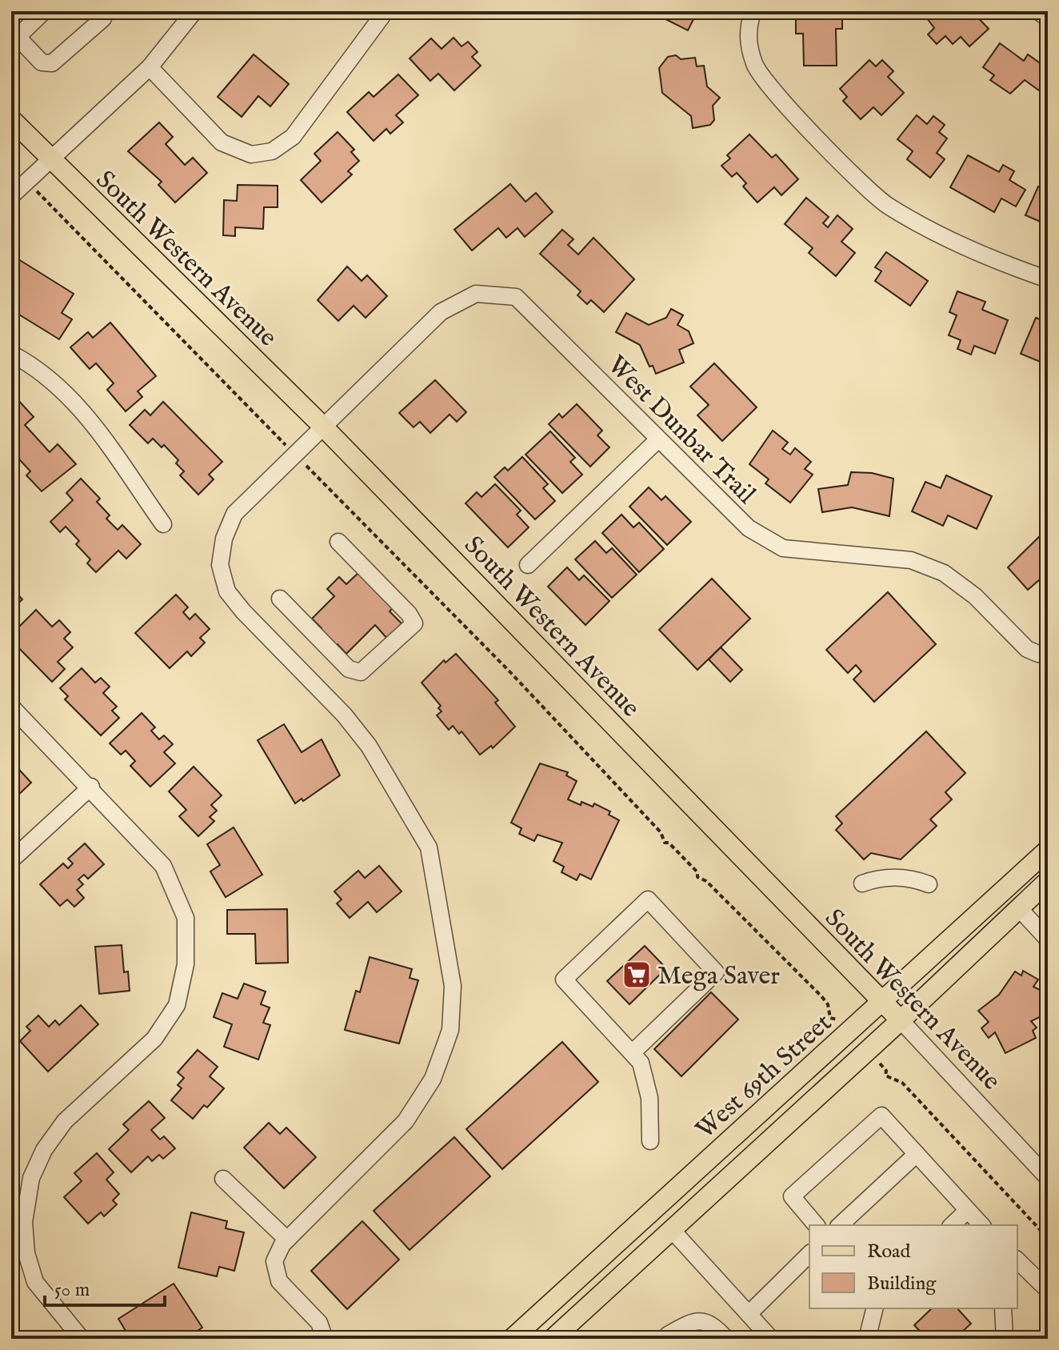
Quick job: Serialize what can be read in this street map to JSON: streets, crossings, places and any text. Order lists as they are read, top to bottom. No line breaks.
{"streets":{"main road":["South Western Avenue","West 69th Street"],"street":["West Dunbar Trail"]},"crossings":[["South Western Avenue","West Dunbar Trail"],["South Western Avenue","West 69th Street"]],"places":{"supermarket":["Mega Saver"]},"legend":["Road","Building"],"scale_bar":"50 m"}
